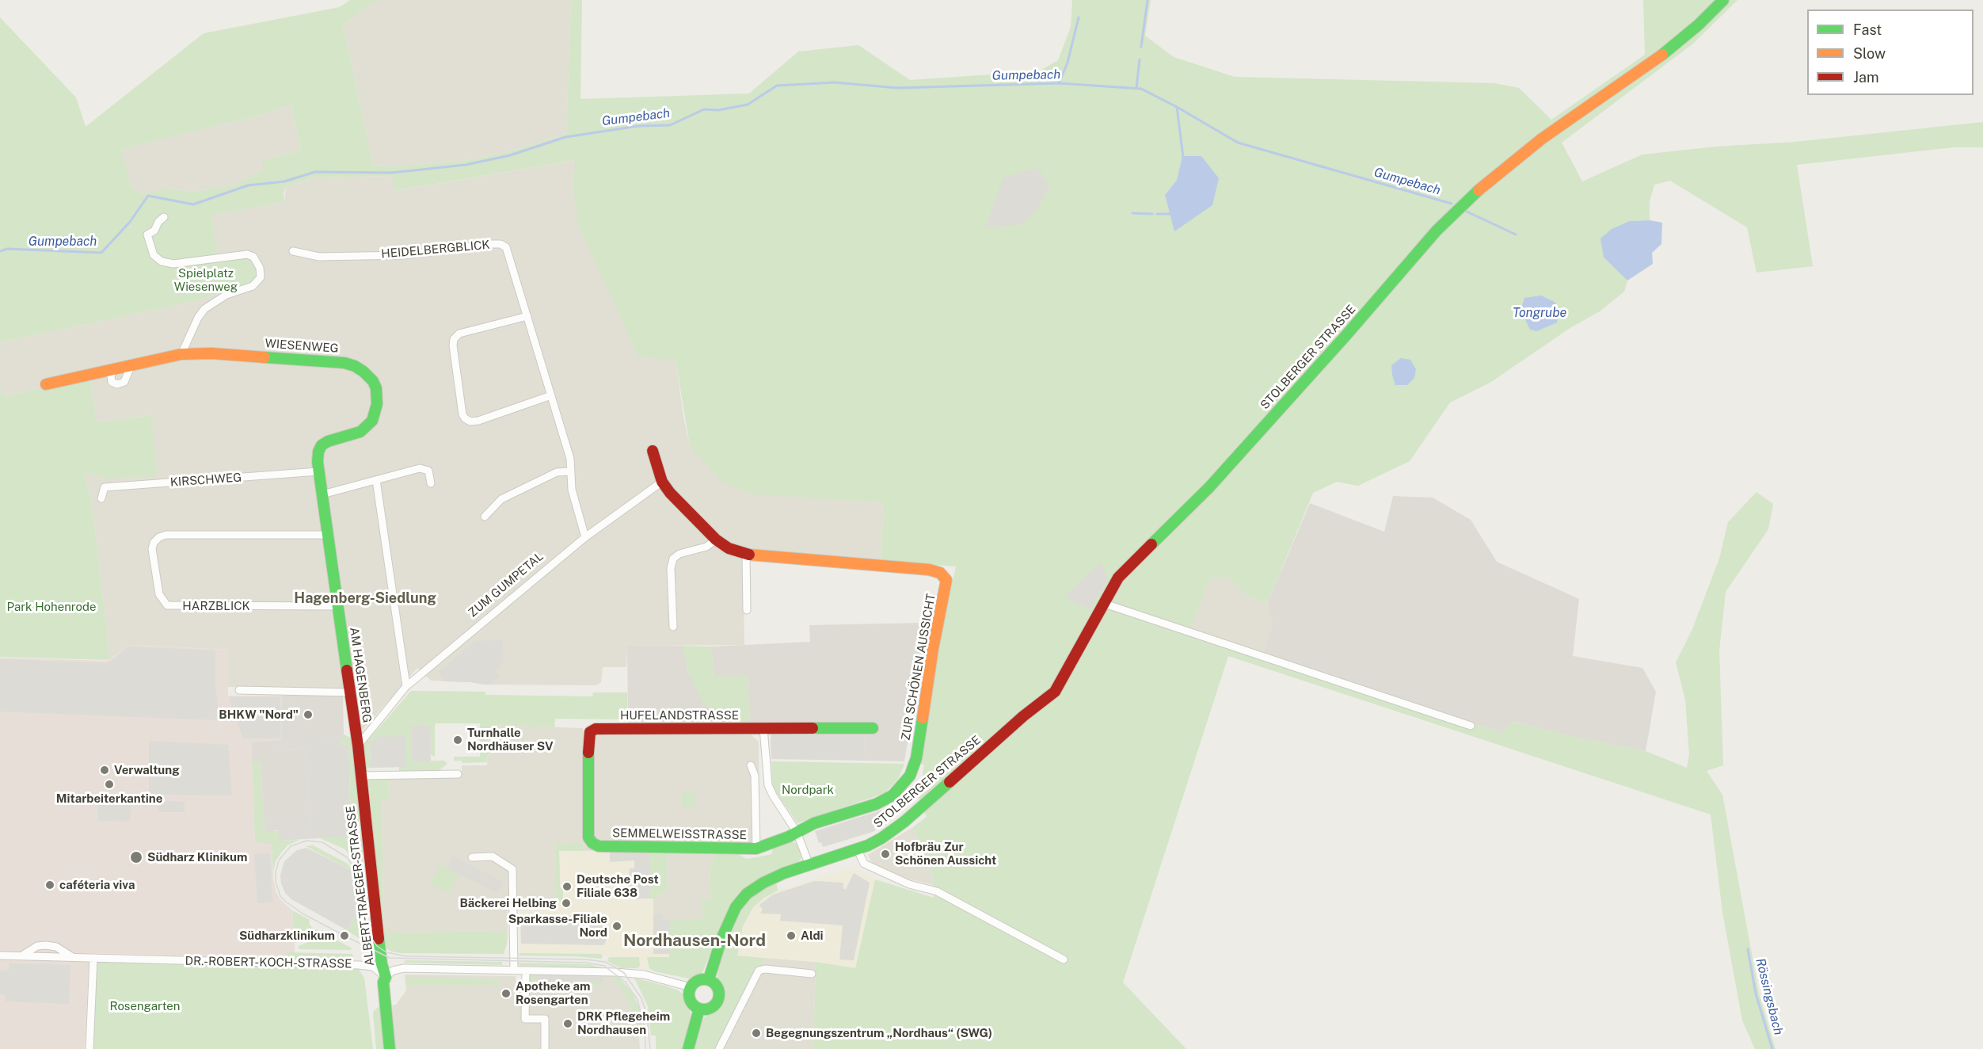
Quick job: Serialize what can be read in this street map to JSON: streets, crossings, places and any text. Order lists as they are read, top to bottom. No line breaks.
{"streets":{"street":["HEIDELBERGBLICK","WIESENWEG","STOLBERGER STRASSE","KIRSCHWEG","ZUM GUMPETAL","HARZBLICK","ZUR SCHÖNEN AUSSICHT","AM HAGENBERG","HUFELANDSTRASSE","SEMMELWEISSTRASSE","ALBERT-TRAEGER-STRASSE","DR.-ROBERT-KOCH-STRASSE"]},"crossings":[["HEIDELBERGBLICK","ZUM GUMPETAL"],["WIESENWEG","KIRSCHWEG"],["WIESENWEG","AM HAGENBERG"],["KIRSCHWEG","AM HAGENBERG"],["ZUM GUMPETAL","ZUR SCHÖNEN AUSSICHT"],["ZUM GUMPETAL","AM HAGENBERG"],["ZUM GUMPETAL","ALBERT-TRAEGER-STRASSE"],["HARZBLICK","AM HAGENBERG"],["ZUR SCHÖNEN AUSSICHT","SEMMELWEISSTRASSE"],["AM HAGENBERG","ALBERT-TRAEGER-STRASSE"],["HUFELANDSTRASSE","SEMMELWEISSTRASSE"],["ALBERT-TRAEGER-STRASSE","DR.-ROBERT-KOCH-STRASSE"]],"districts":["Hagenberg-Siedlung","Nordhausen-Nord"],"water":["Gumpebach","Tongrube","Rössingsbach"],"parks":["Spielplatz Wiesenweg","Park Hohenrode","Nordpark","Rosengarten"],"places":["BHKW \"Nord\"","Turnhalle Nordhäuser SV","Verwaltung","Mitarbeiterkantine","Hofbräu Zur Schönen Aussicht","Südharz Klinikum","caféteria viva","Deutsche Post Filiale 638","Bäckerei Helbing","Sparkasse-Filiale Nord","Südharzklinikum","Aldi","Apotheke am Rosengarten","DRK Pflegeheim Nordhausen","Begegnungszentrum „Nordhaus“ (SWG)"],"legend":["Fast","Slow","Jam"]}
